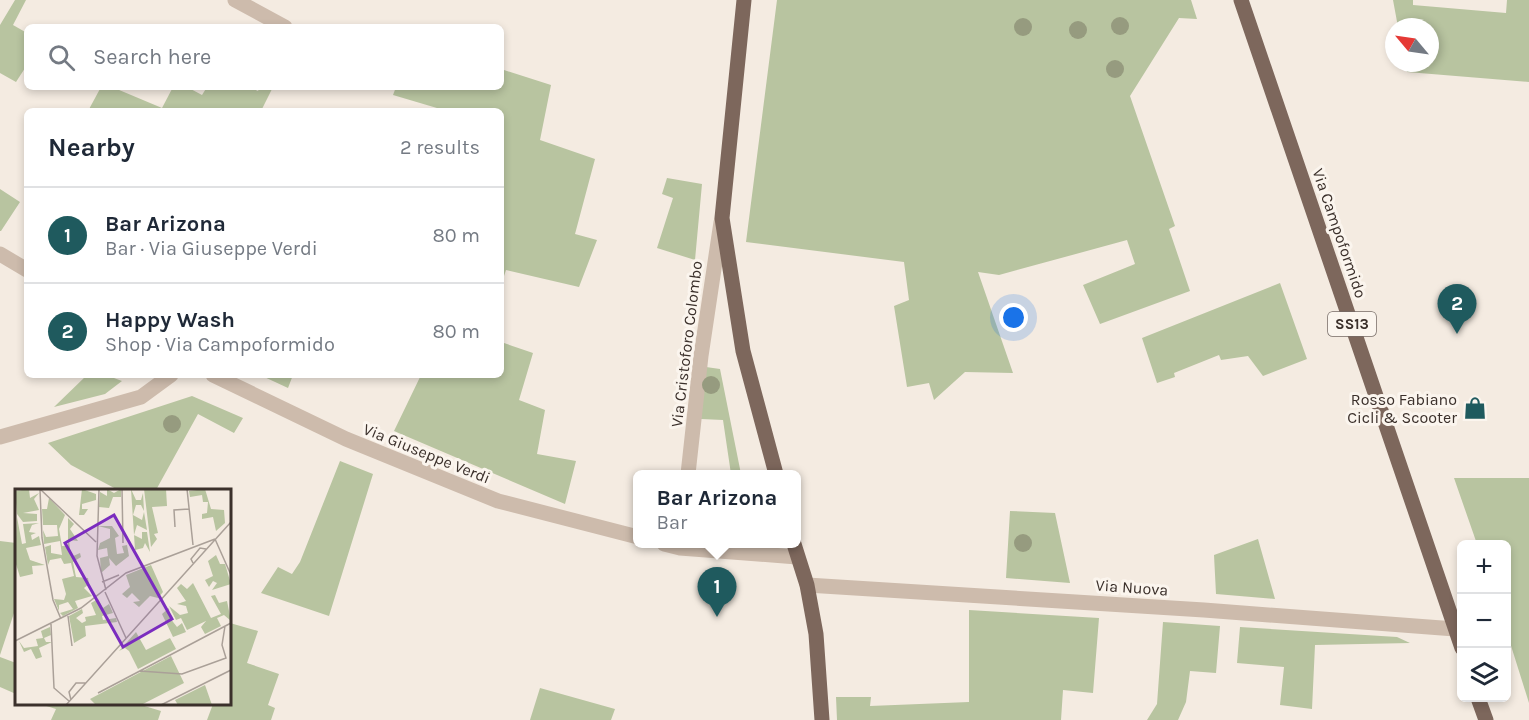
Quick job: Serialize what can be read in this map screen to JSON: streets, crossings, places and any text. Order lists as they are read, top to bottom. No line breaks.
{"streets":{"main road":["Via Campoformido","SS13","Via Cristoforo Colombo"],"street":["Via Giuseppe Verdi","Via Nuova"]},"crossings":[["Via Campoformido","Via Nuova"]],"places":{"shop":["Rosso Fabiano Cicli & Scooter"]},"north":"top left","page":{"search":"Search here","heading":["Nearby","2 results"],"list":[{"mark":"1","name":"Bar Arizona","note":"Bar · Via Giuseppe Verdi","value":"80 m"},{"mark":"2","name":"Happy Wash","note":"Shop · Via Campoformido","value":"80 m"}],"pins":["2","1"],"popup":["Bar Arizona","Bar"],"map_buttons":["+","−"]}}
